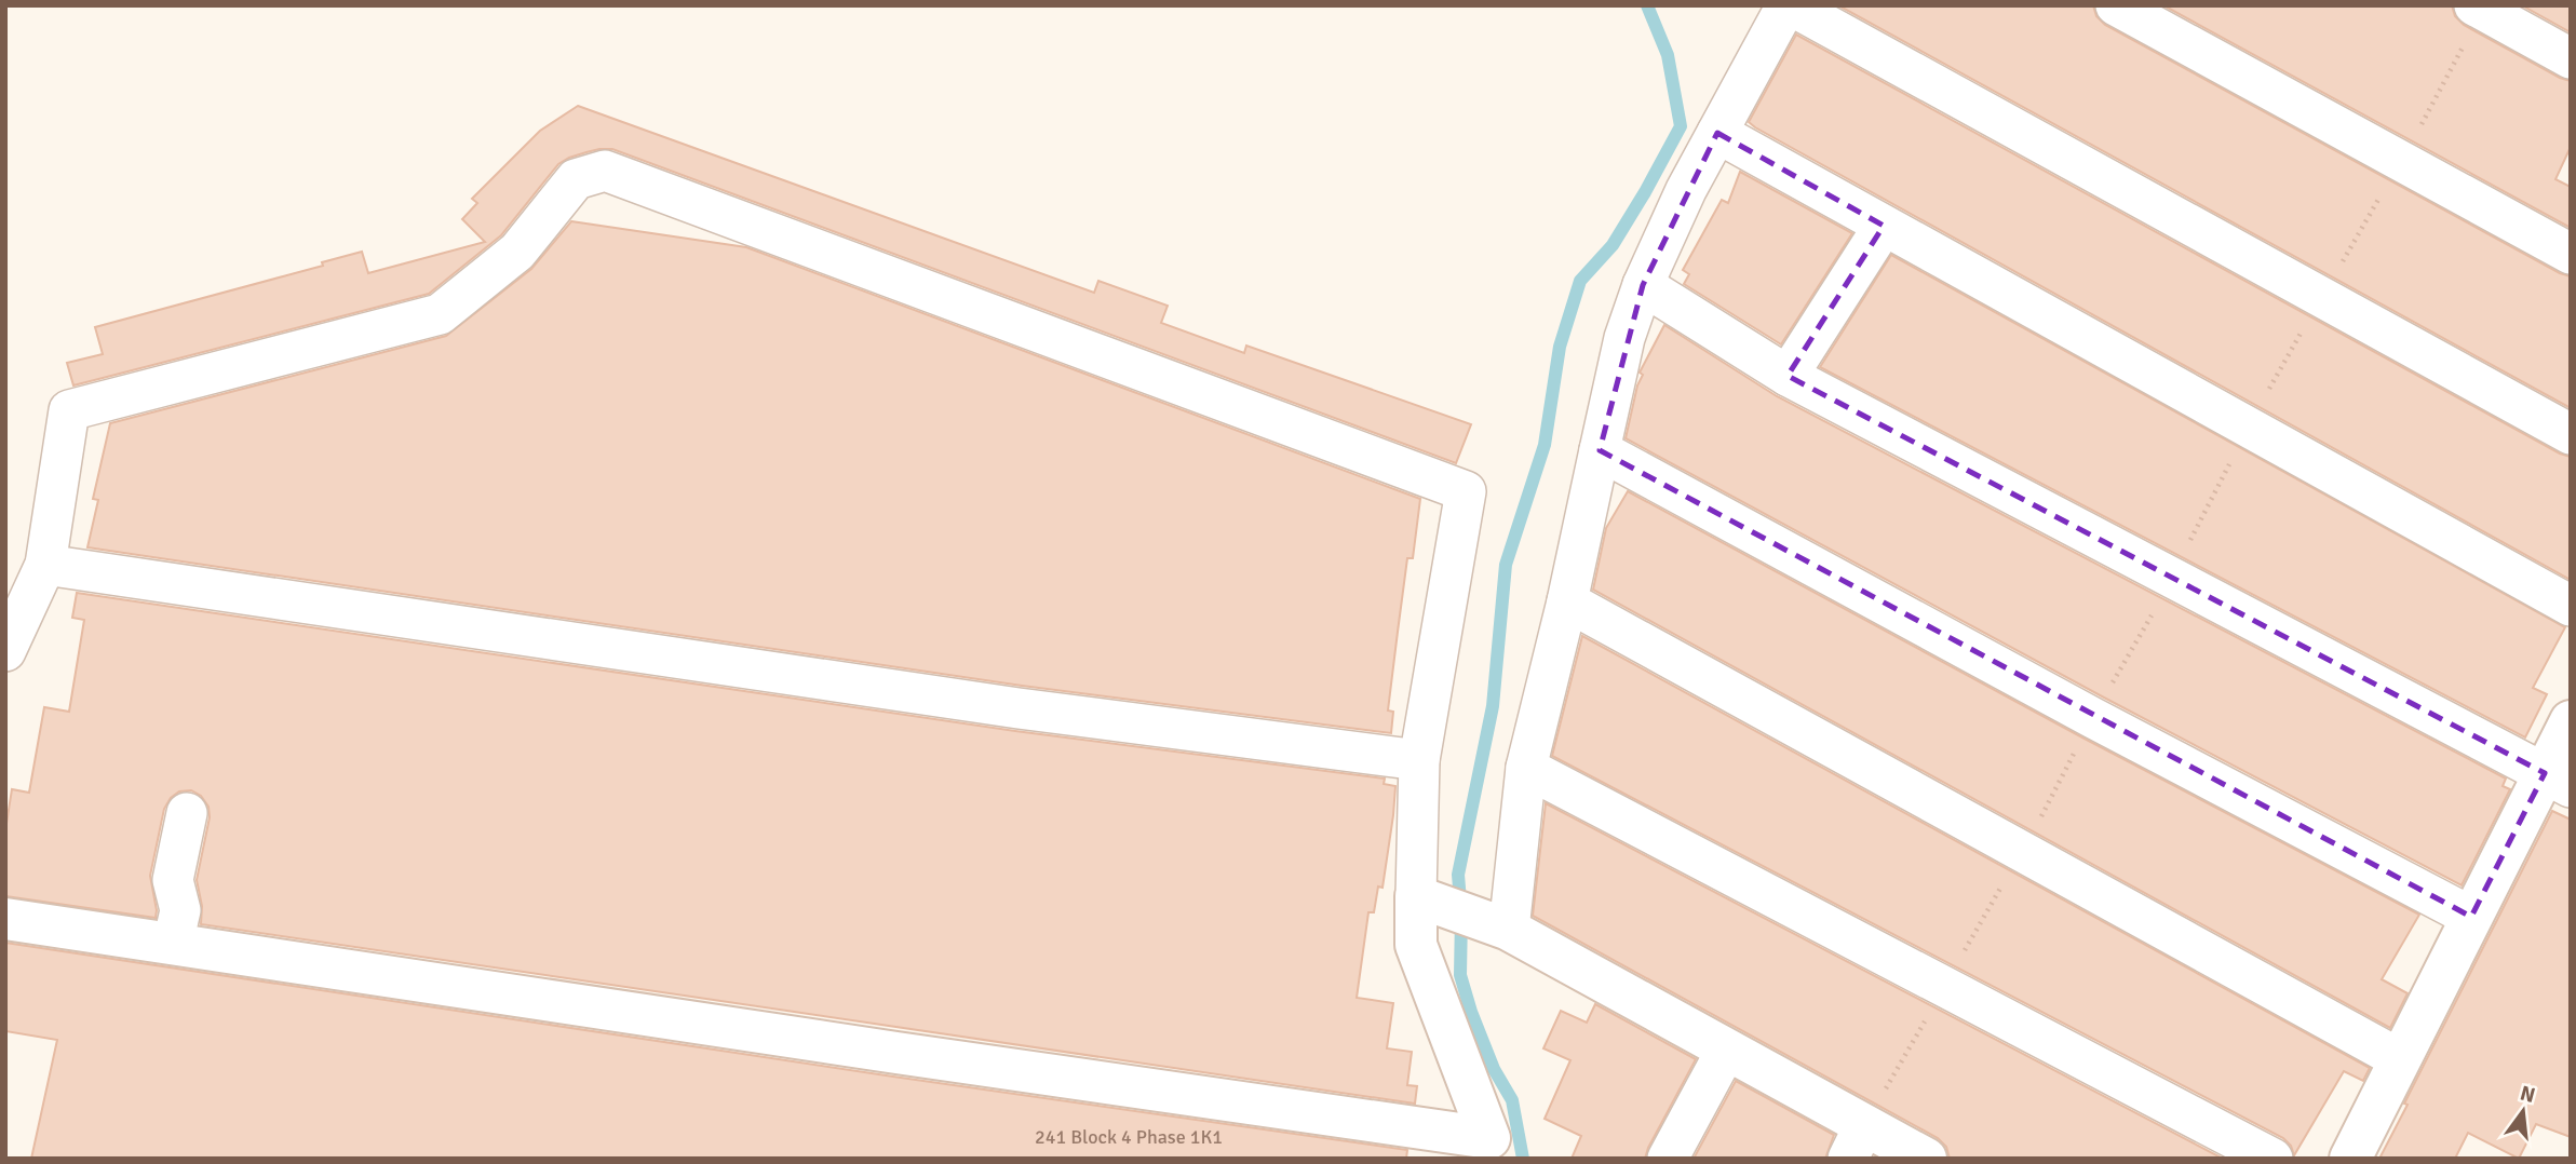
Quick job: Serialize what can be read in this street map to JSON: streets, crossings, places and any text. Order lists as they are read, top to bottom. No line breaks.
{"house_numbers":["241 Block 4 Phase 1K1"],"north":"top"}
